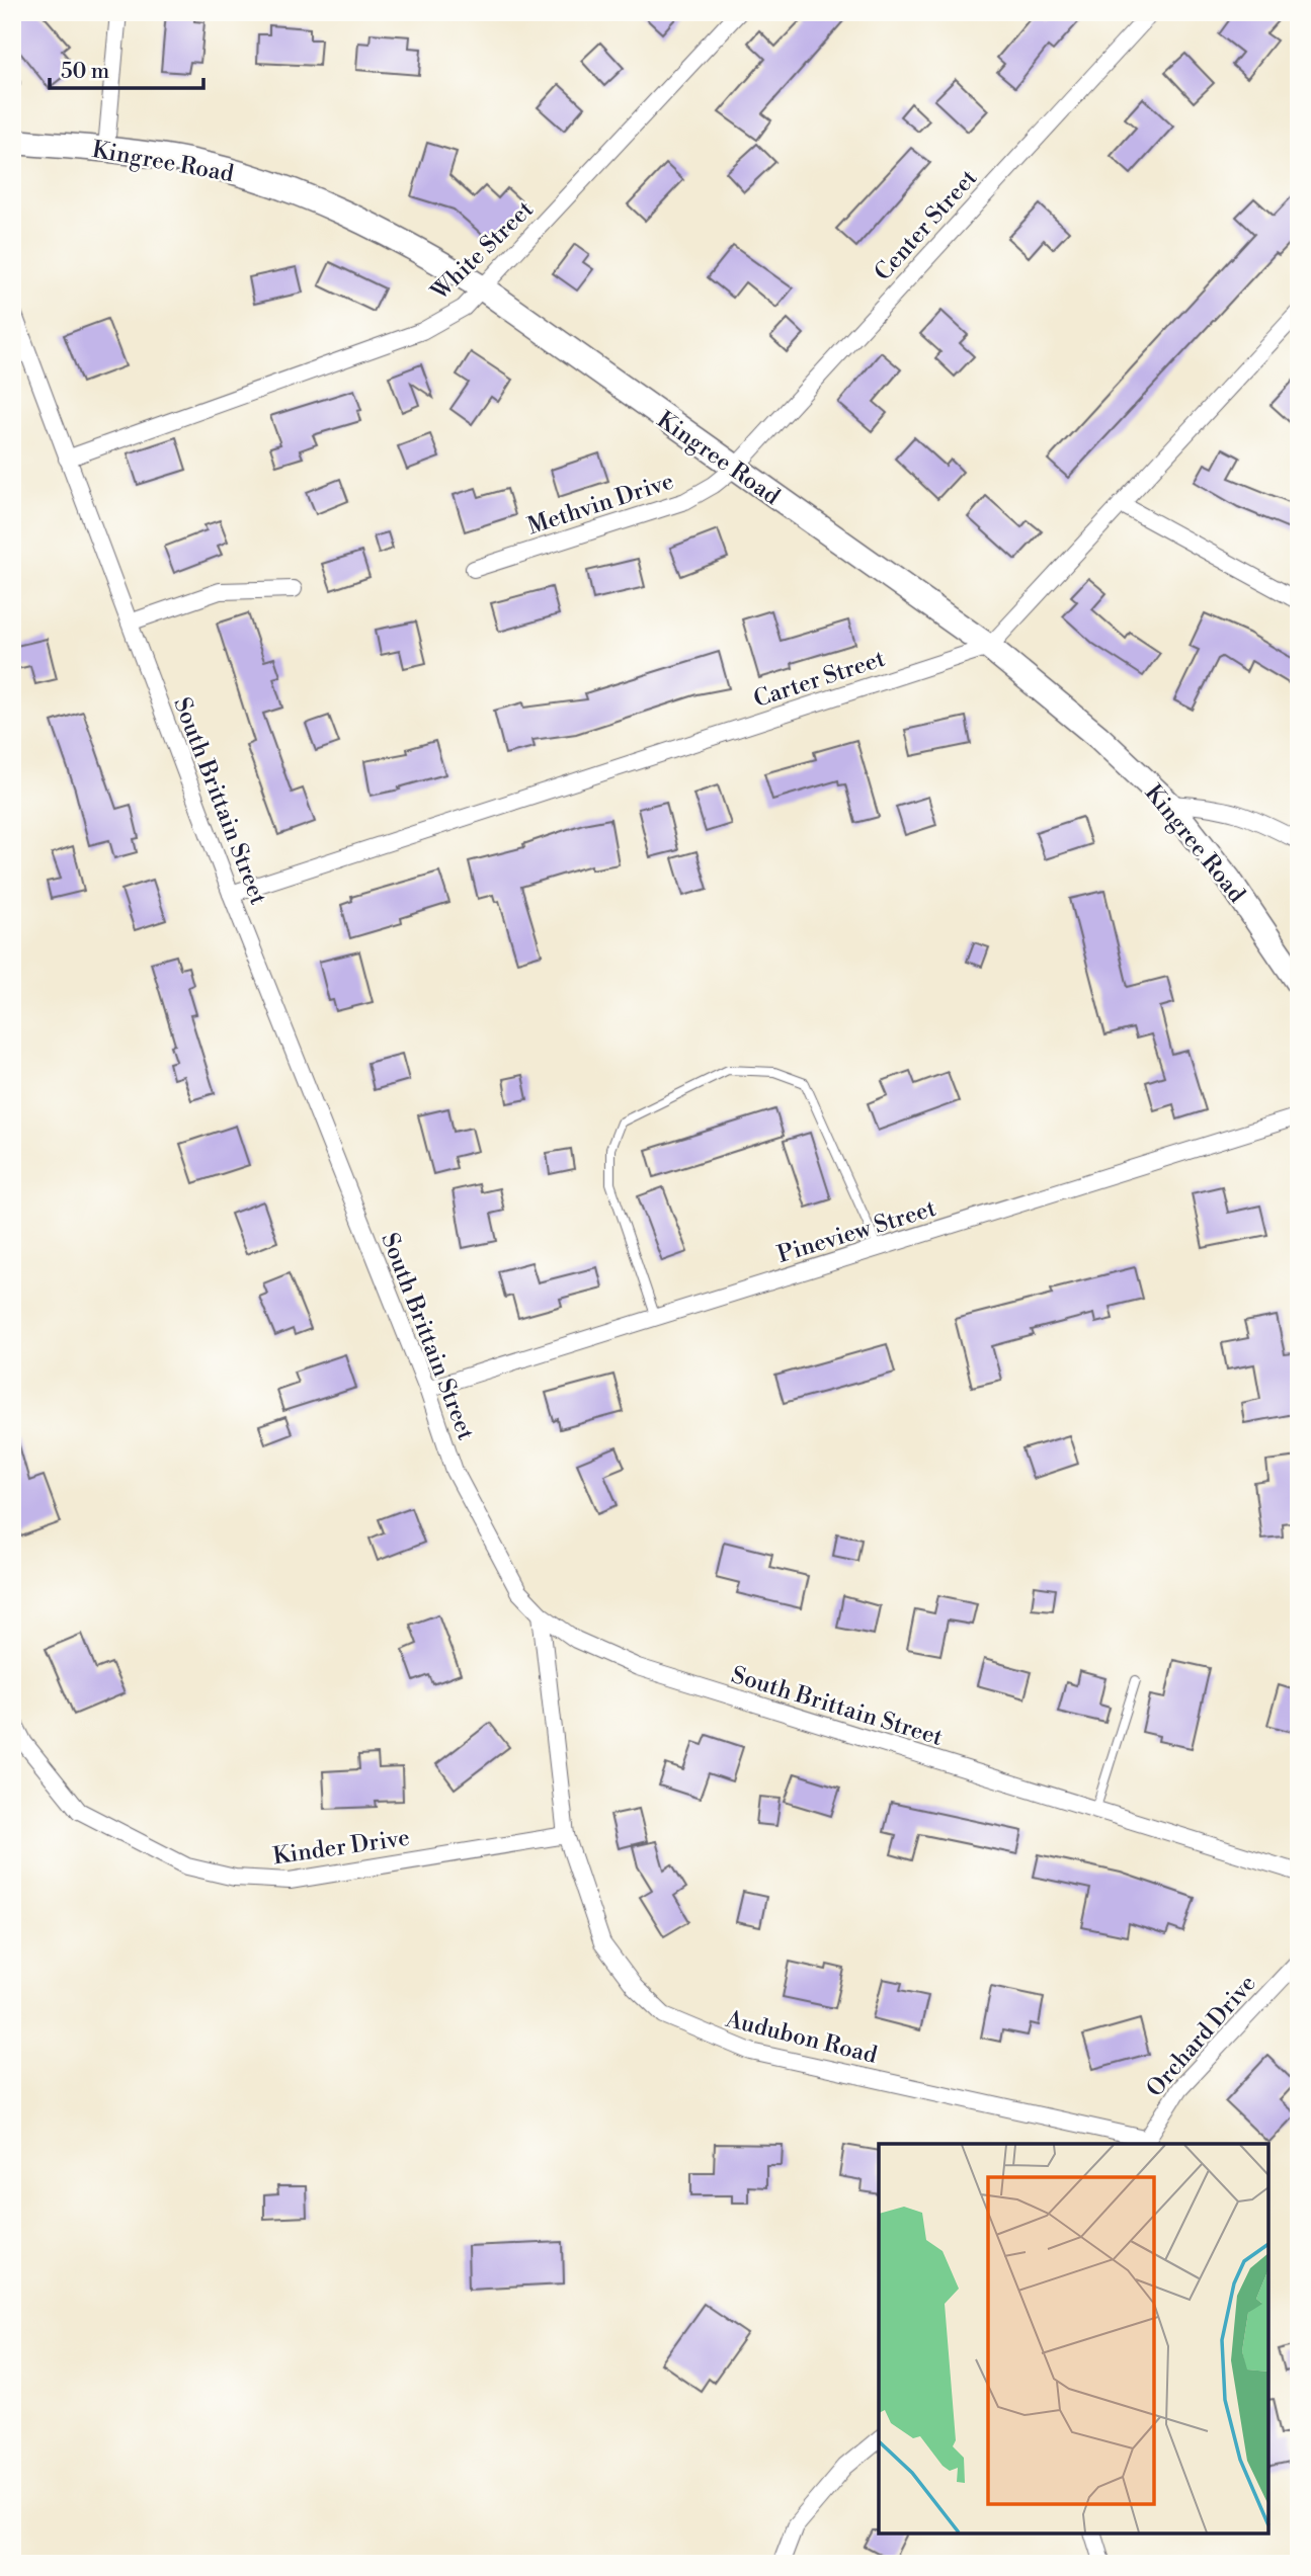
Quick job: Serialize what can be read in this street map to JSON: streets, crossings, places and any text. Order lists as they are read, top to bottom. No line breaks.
{"streets":{"main road":["Kingree Road"],"street":["Center Street","White Street","Methvin Drive","Carter Street","South Brittain Street","Pineview Street","Kinder Drive","Orchard Drive","Audubon Road"]},"crossings":[["Kingree Road","Center Street"],["Kingree Road","White Street"],["Kingree Road","Methvin Drive"],["Kingree Road","Carter Street"],["Center Street","Methvin Drive"],["White Street","South Brittain Street"],["Carter Street","South Brittain Street"],["South Brittain Street","Pineview Street"],["South Brittain Street","Audubon Road"],["Kinder Drive","Audubon Road"],["Orchard Drive","Audubon Road"]],"scale_bar":"50 m"}
